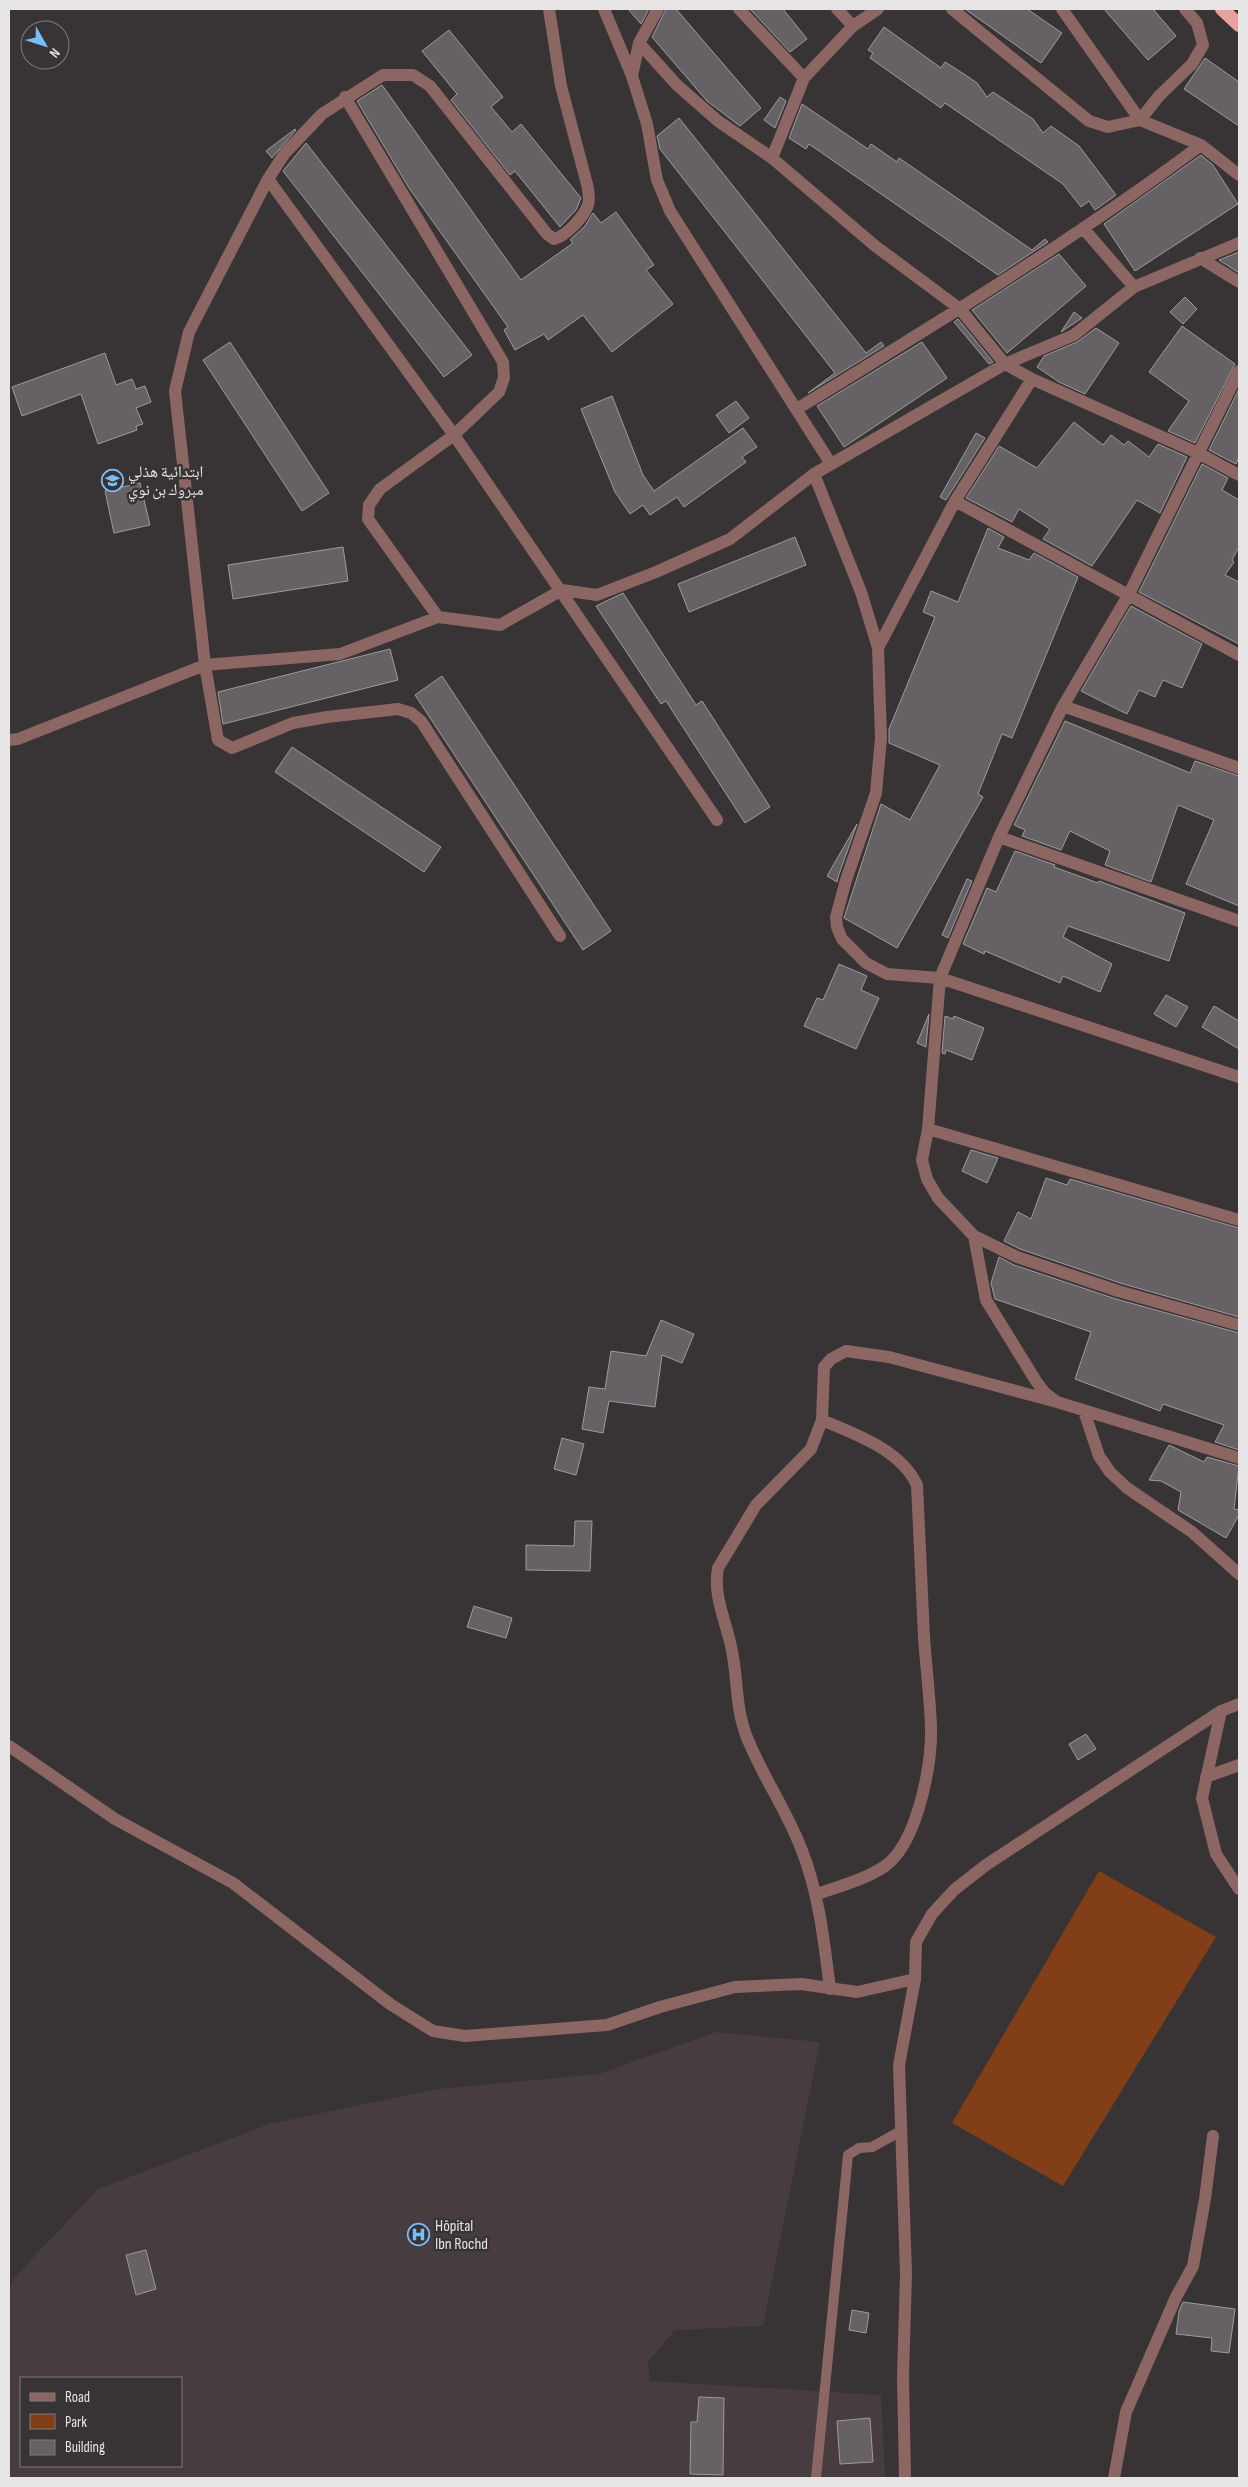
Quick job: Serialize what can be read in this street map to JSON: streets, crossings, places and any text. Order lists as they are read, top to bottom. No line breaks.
{"places":{"school or university":["ابتدائية هذلي مبروك بن نوي"],"hospital":["Hôpital Ibn Rochd"]},"legend":["Road","Park","Building"],"north":"bottom right"}
